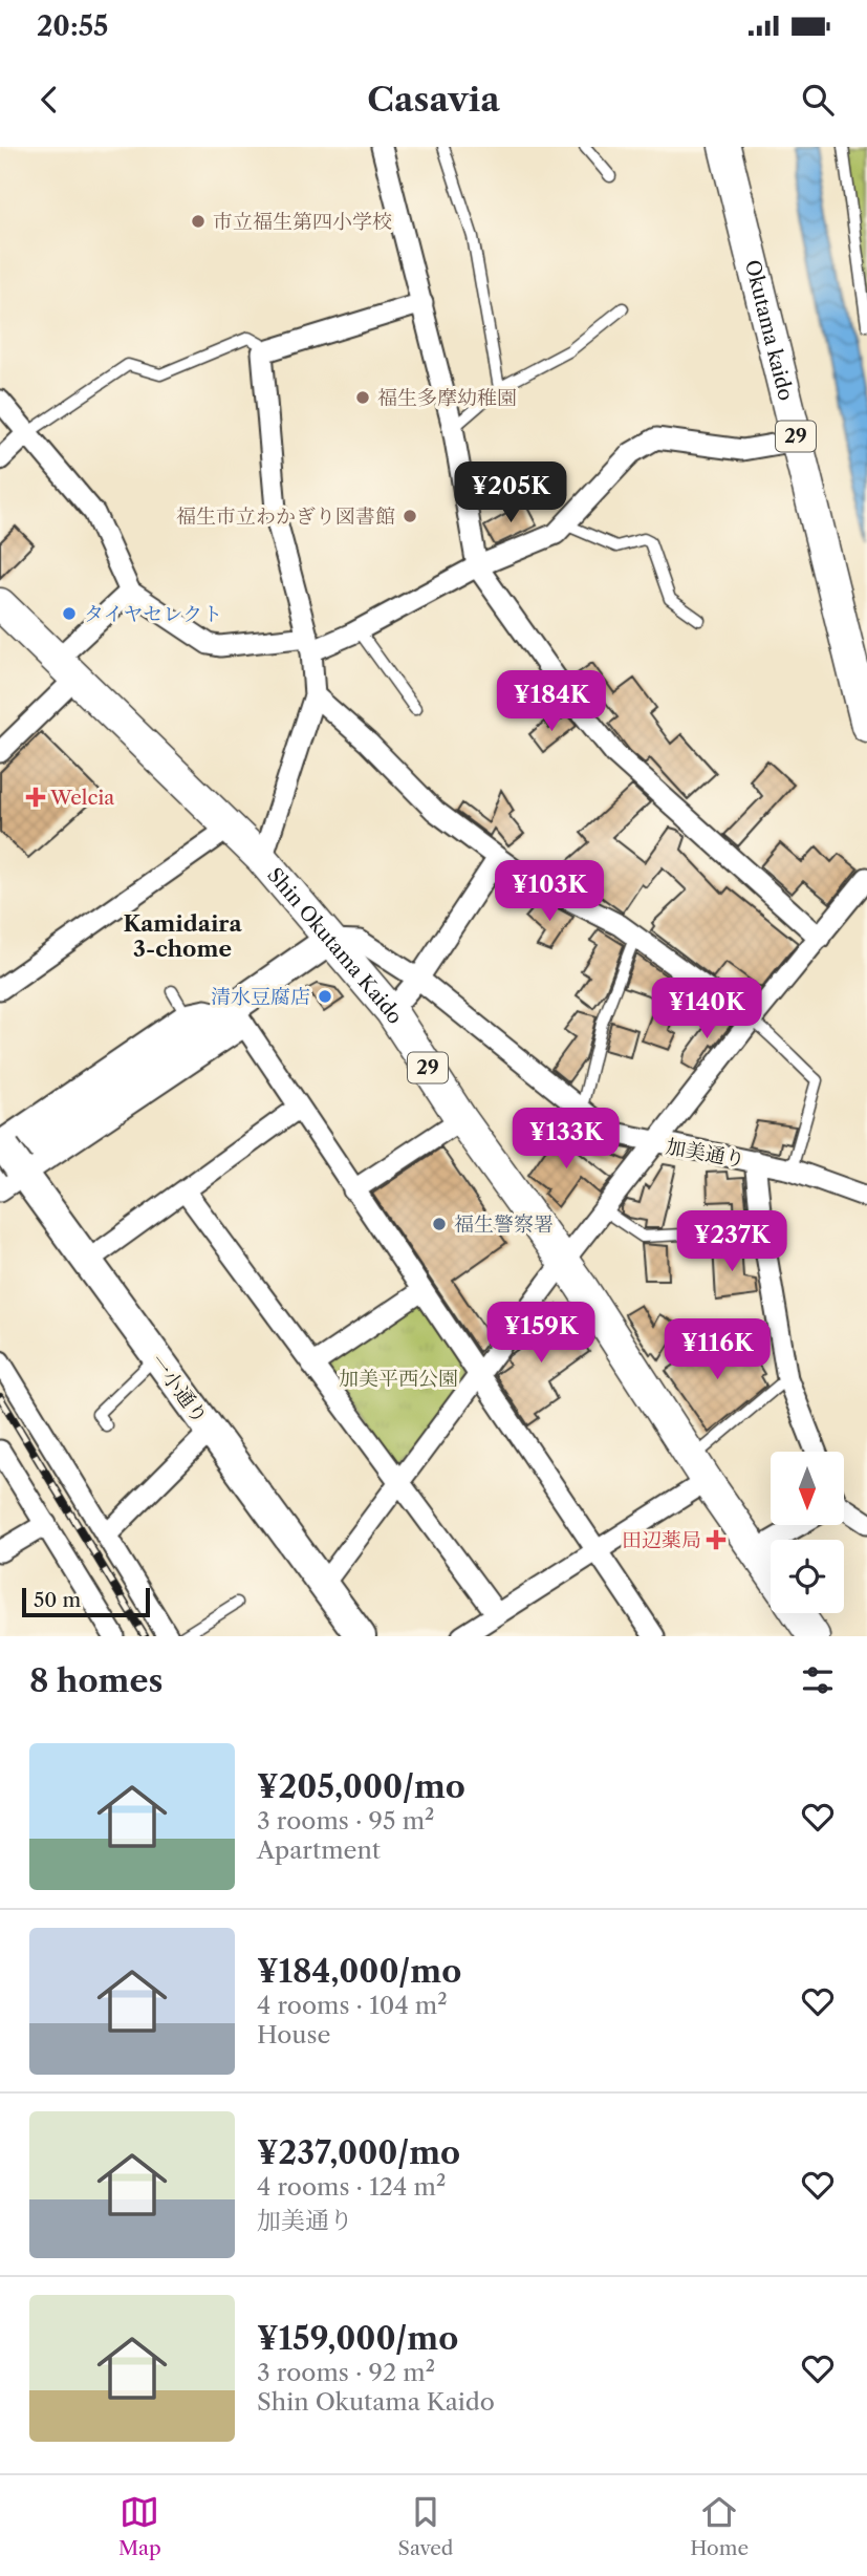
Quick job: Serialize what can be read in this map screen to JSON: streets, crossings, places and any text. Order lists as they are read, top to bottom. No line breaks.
{"streets":{"main road":["Okutama kaido","29","Shin Okutama Kaido"],"street":["加美通り","一小通り"]},"crossings":[["Shin Okutama Kaido","加美通り"]],"districts":["Kamidaira 3-chome"],"parks":["加美平西公園"],"places":{"other":["市立福生第四小学校","福生多摩幼稚園","福生市立わかぎり図書館","タイヤセレクト","清水豆腐店","福生警察署"],"health":["Welcia","田辺薬局"]},"scale_bar":"50 m","north":"bottom","page":{"status":"20:55","header":"Casavia","price":["¥205K","¥184K","¥103K","¥140K","¥133K","¥237K","¥159K","¥116K"],"scale":"50 m","heading":"8 homes","list":[{"name":"¥205,000/mo","note":"3 rooms · 95 m² · Apartment"},{"name":"¥184,000/mo","note":"4 rooms · 104 m² · House"},{"name":"¥237,000/mo","note":"4 rooms · 124 m² · 加美通り"},{"name":"¥159,000/mo","note":"3 rooms · 92 m² · Shin Okutama Kaido"}],"tabs":["Map","Saved","Home"]}}
